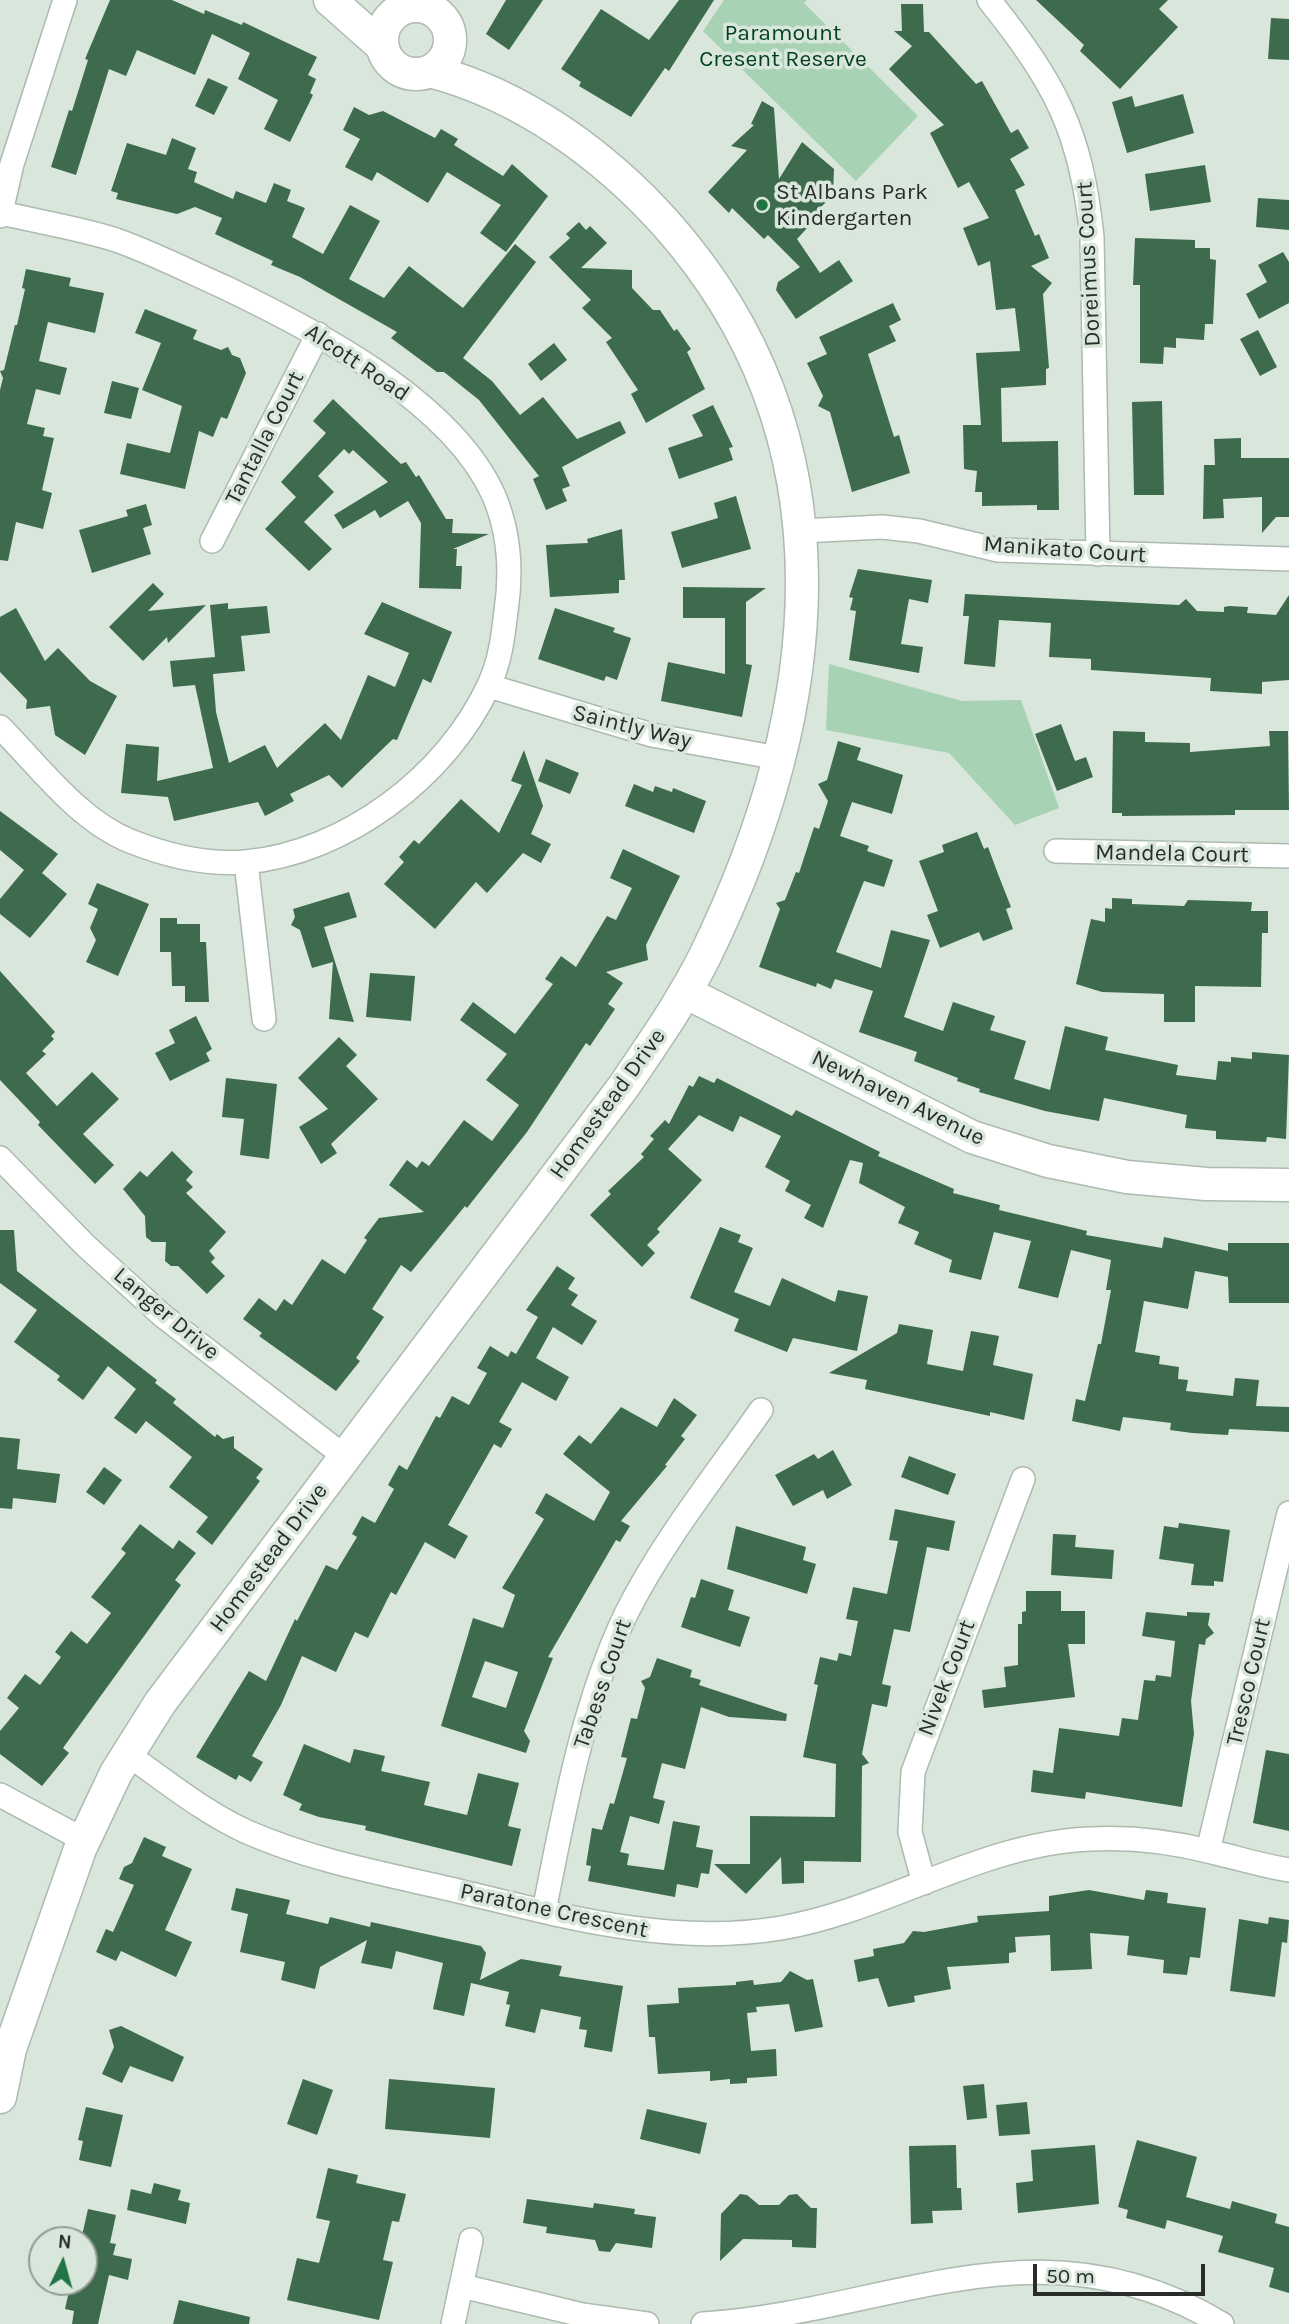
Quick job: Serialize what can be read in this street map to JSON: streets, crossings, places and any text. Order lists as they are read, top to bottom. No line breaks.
{"streets":{"street":["Doreimus Court","Alcott Road","Tantalla Court","Manikato Court","Saintly Way","Mandela Court","Newhaven Avenue","Homestead Drive","Langer Drive","Nivek Court","Tresco Court","Tabess Court","Paratone Crescent"]},"crossings":[["Doreimus Court","Manikato Court"],["Alcott Road","Tantalla Court"],["Alcott Road","Saintly Way"],["Manikato Court","Homestead Drive"],["Saintly Way","Homestead Drive"],["Newhaven Avenue","Homestead Drive"],["Homestead Drive","Langer Drive"],["Homestead Drive","Paratone Crescent"],["Nivek Court","Paratone Crescent"],["Tresco Court","Paratone Crescent"],["Tabess Court","Paratone Crescent"]],"parks":["Paramount Cresent Reserve"],"places":["St Albans Park Kindergarten"],"scale_bar":"50 m","north":"top"}
